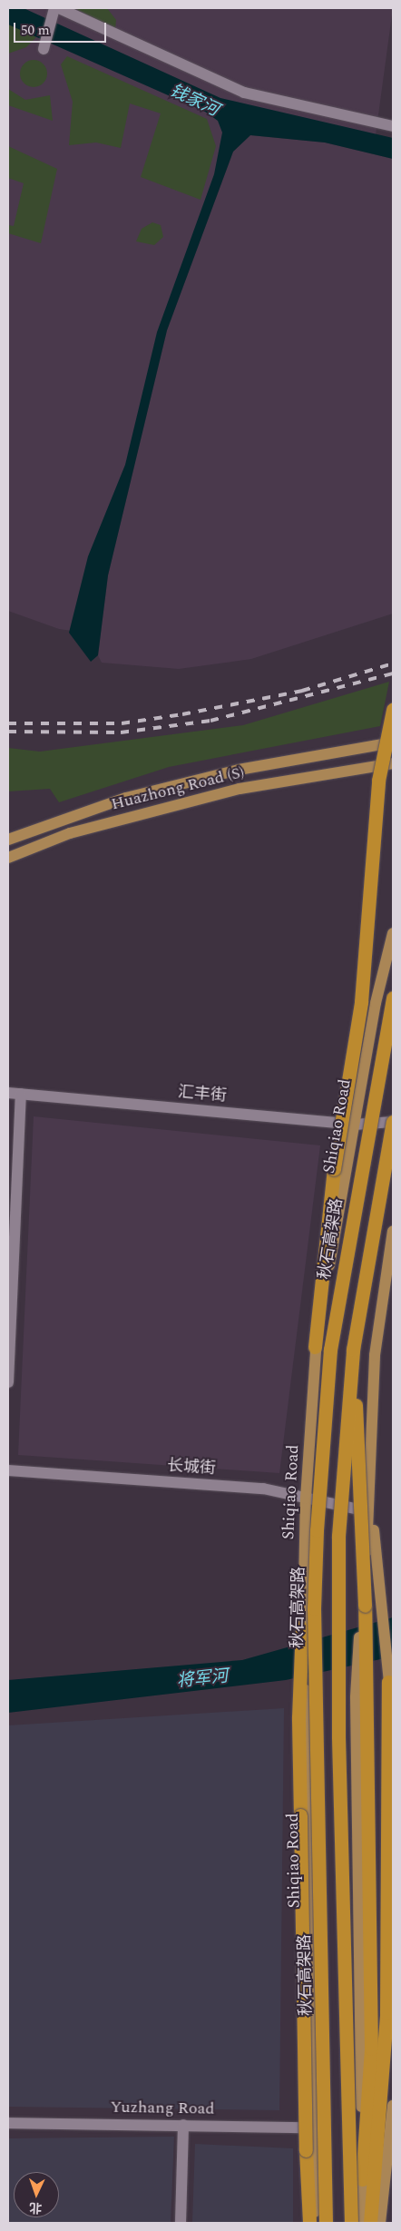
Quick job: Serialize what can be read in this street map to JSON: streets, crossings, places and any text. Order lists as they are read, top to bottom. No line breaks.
{"streets":{"highway":["秋石高架路"],"main road":["Huazhong Road (S)","Shiqiao Road"],"street":["汇丰街","长城街","Yuzhang Road"]},"crossings":[["汇丰街","Shiqiao Road"],["Shiqiao Road","长城街"],["Shiqiao Road","Yuzhang Road"]],"water":["钱家河","将军河"],"scale_bar":"50 m","north":"bottom"}
